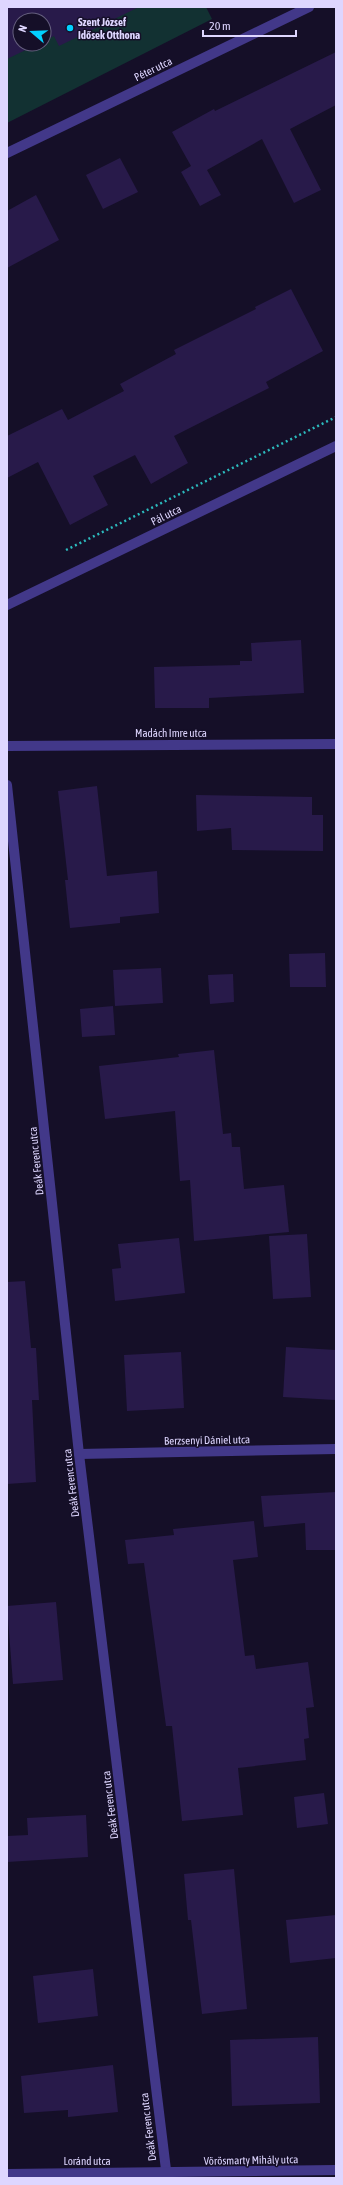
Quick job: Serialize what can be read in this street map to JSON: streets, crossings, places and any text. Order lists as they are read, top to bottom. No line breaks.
{"streets":{"street":["Péter utca","Pál utca","Madách Imre utca","Deák Ferenc utca","Berzsenyi Dániel utca","Vörösmarty Mihály utca","Loránd utca"]},"crossings":[["Deák Ferenc utca","Berzsenyi Dániel utca"],["Deák Ferenc utca","Vörösmarty Mihály utca"],["Deák Ferenc utca","Loránd utca"],["Vörösmarty Mihály utca","Loránd utca"]],"places":["Szent József Idősek Otthona"],"scale_bar":"20 m","north":"left"}
